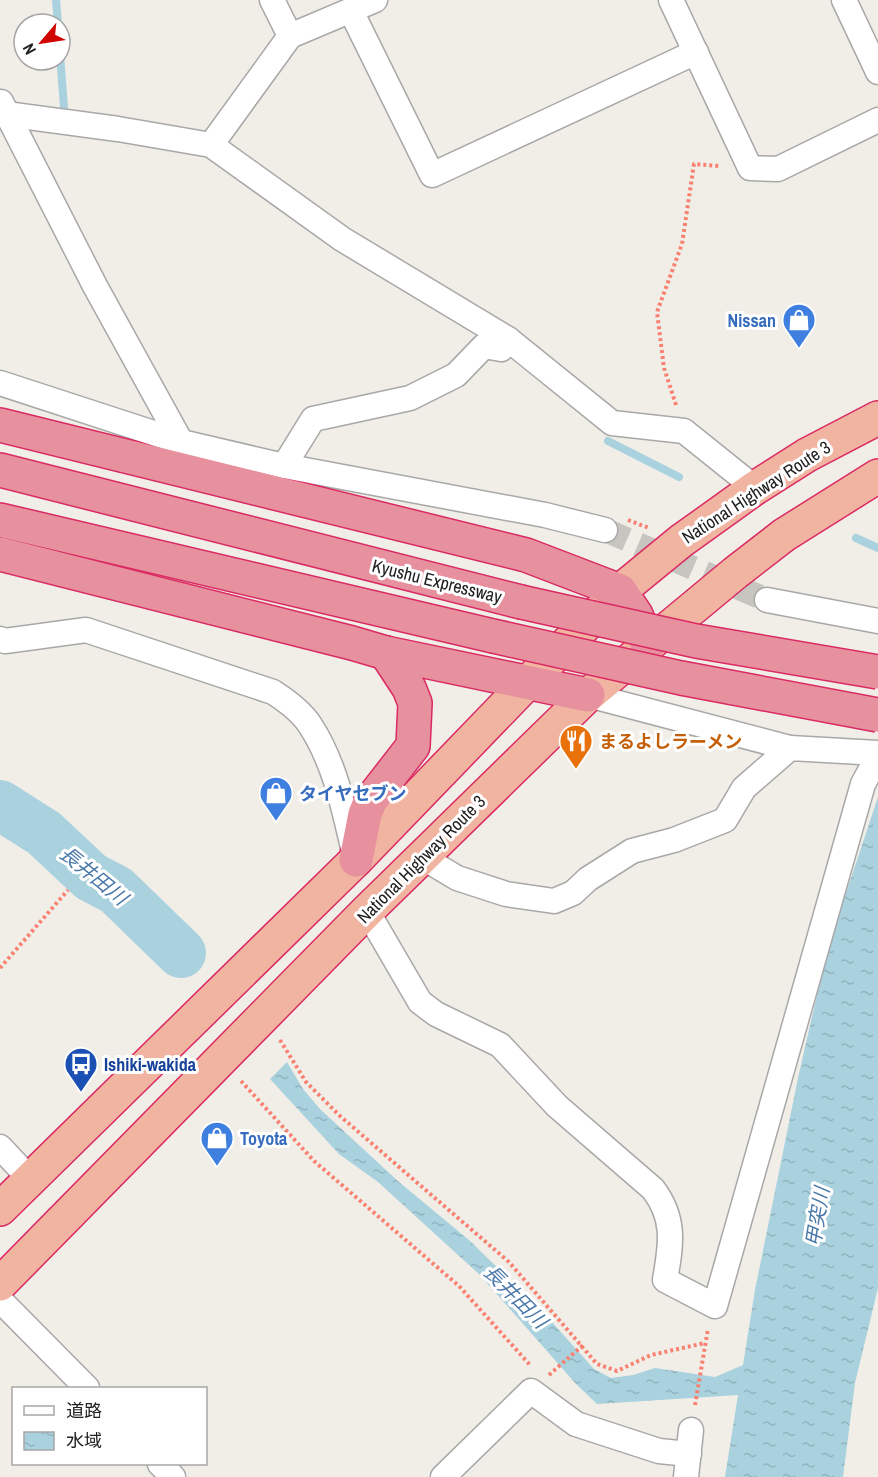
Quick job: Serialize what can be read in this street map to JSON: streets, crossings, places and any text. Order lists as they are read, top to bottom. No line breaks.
{"streets":{"highway":["National Highway Route 3","Kyushu Expressway"]},"water":["長井田川","甲突川"],"places":{"shop":["Nissan","タイヤセブン","Toyota"],"restaurant":["まるよしラーメン"],"bus stop":["Ishiki-wakida"]},"legend":["道路","水域"],"north":"bottom left"}
